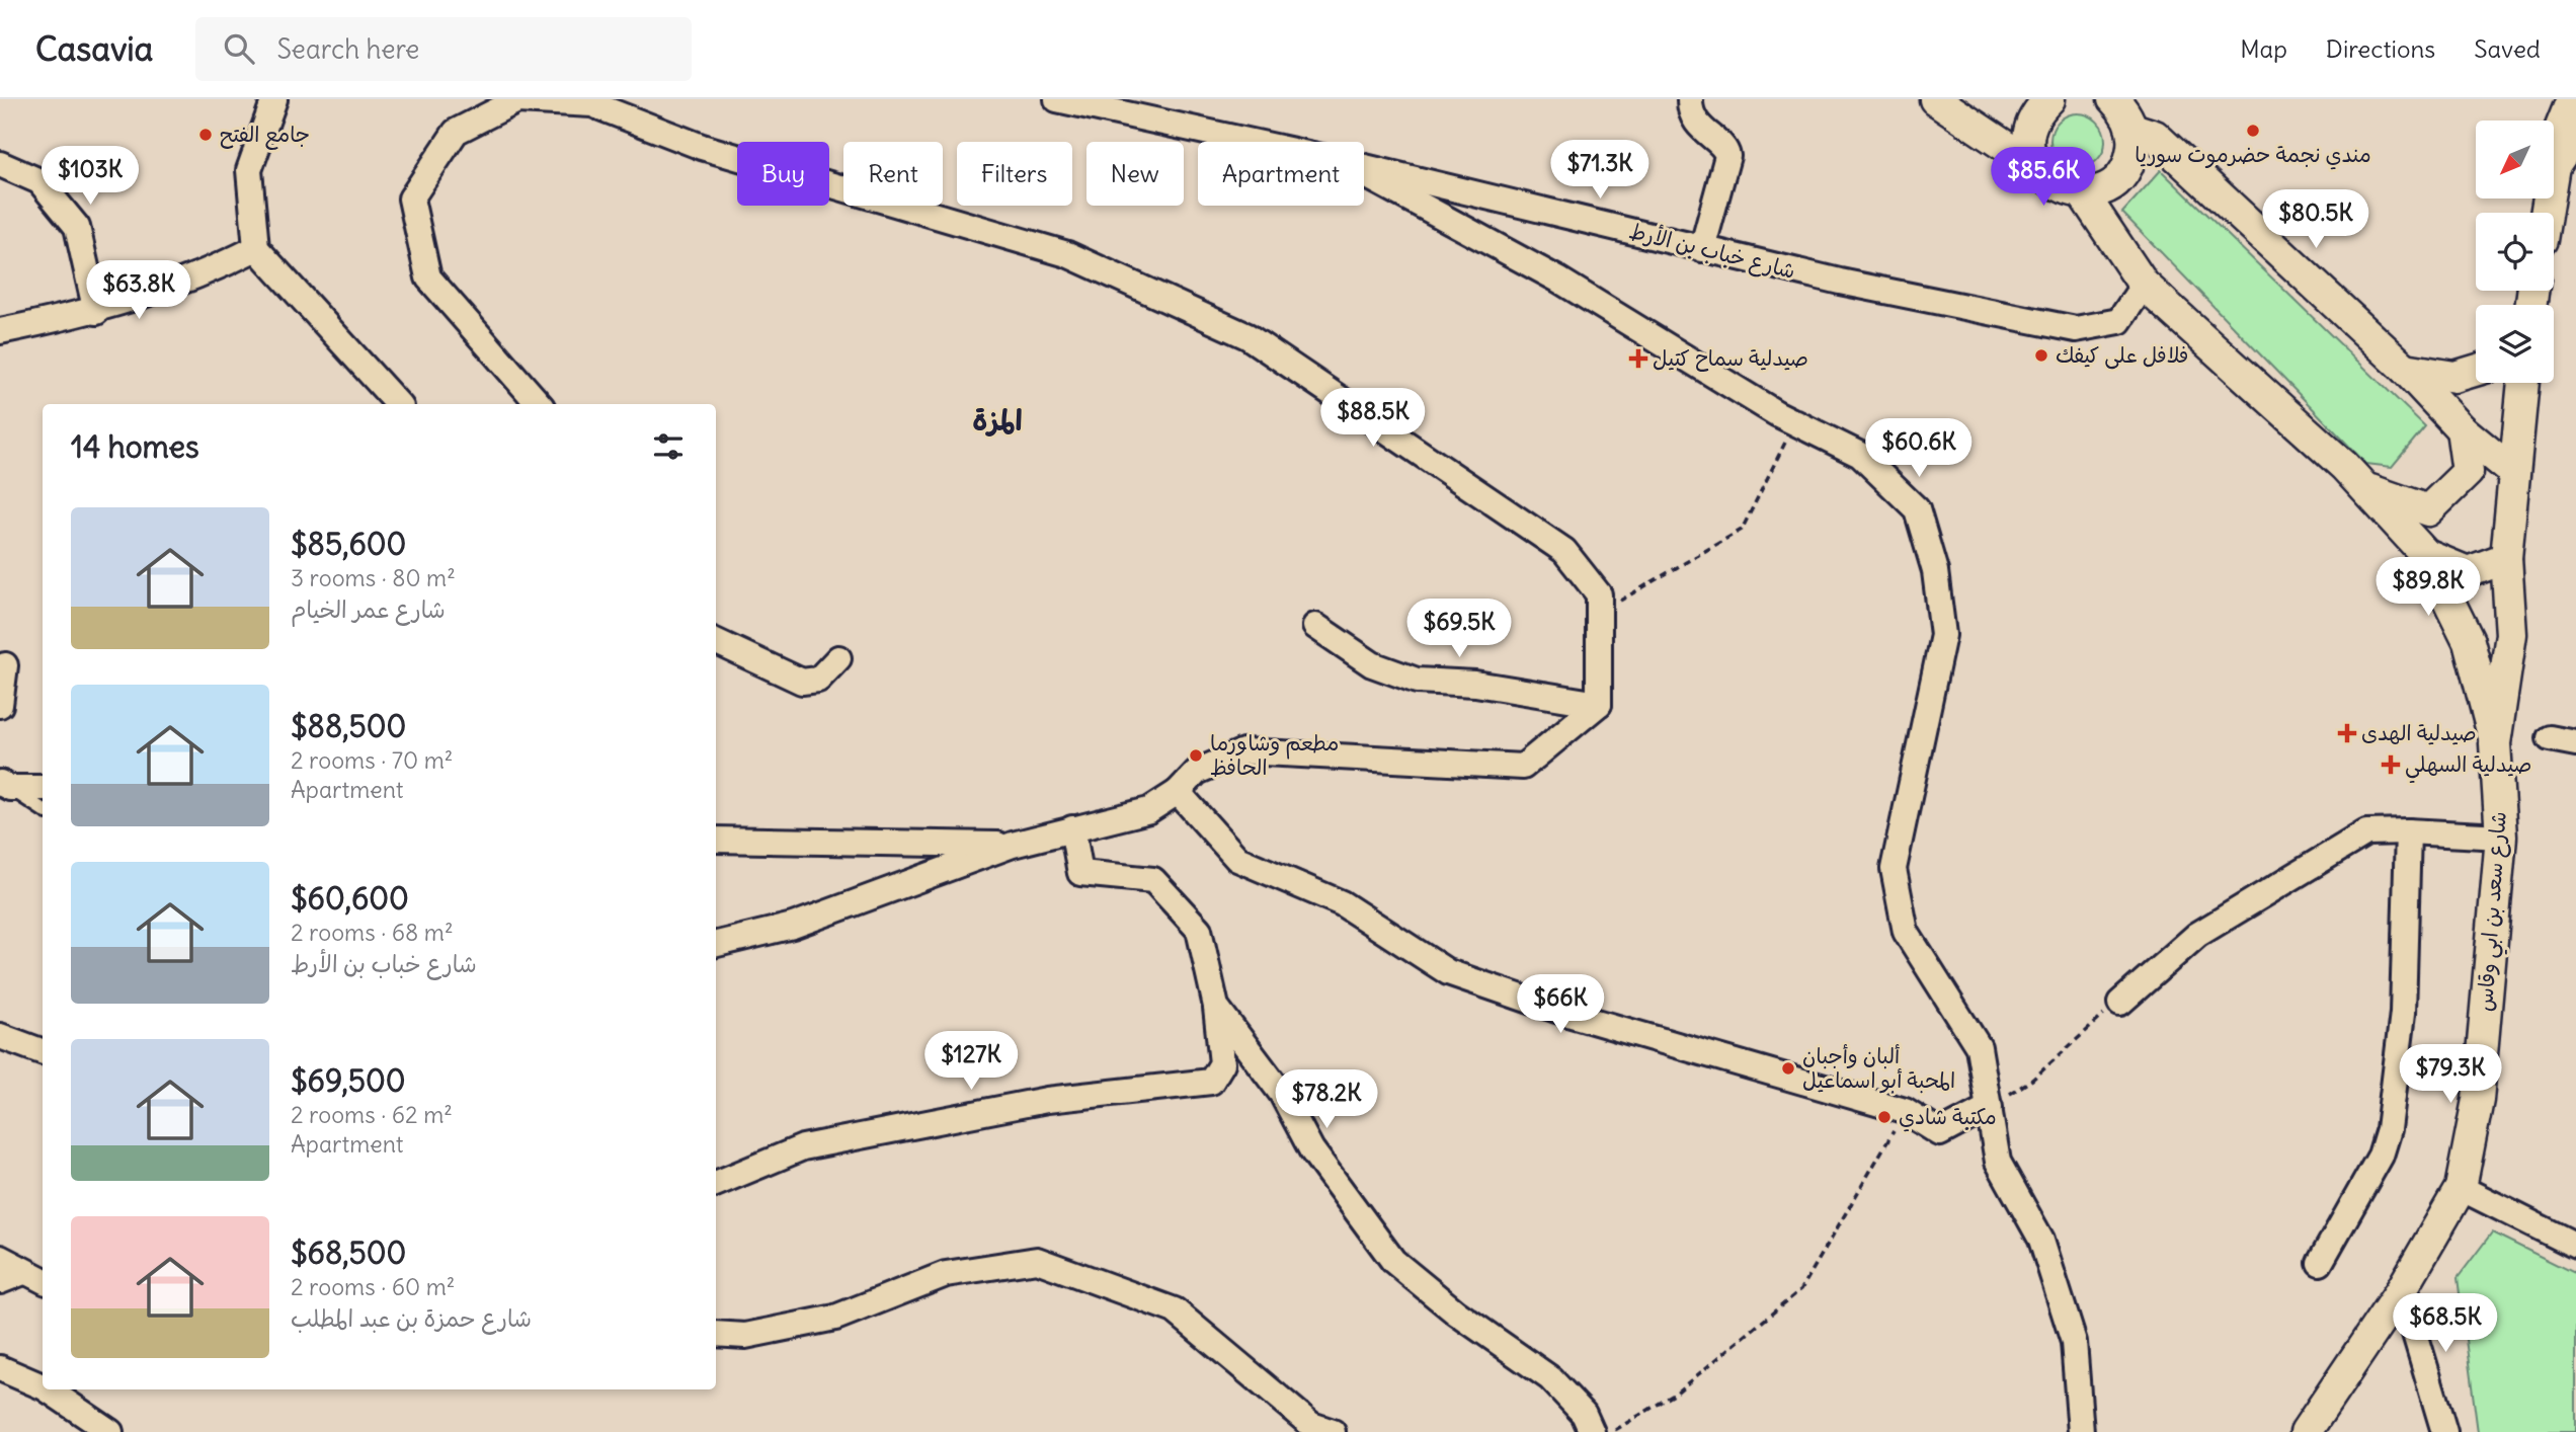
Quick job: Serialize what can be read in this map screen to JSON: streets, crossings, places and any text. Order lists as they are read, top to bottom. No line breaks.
{"streets":{"street":["شارع خباب بن الأرط","شارع سعد بن ابي وقاس"]},"districts":["المزة"],"places":{"other":["مندي نجمة حضرموت سوريا","جامع الفتح","فلافل على كيفك","مطعم وشاورما الحافظ","ألبان وأجبان المحبة أبو اسماعيل","مكتبة شادي"],"health":["صيدلية سماح كتيل","صيدلية الهدى","صيدلية السهلي"]},"north":"bottom left","page":{"header":"Casavia","search":"Search here","nav":["Map","Directions","Saved"],"price":["$71.3K","$103K","$85.6K","$80.5K","$63.8K","$88.5K","$60.6K","$89.8K","$69.5K","$66K","$127K","$79.3K","$78.2K","$68.5K"],"chip":["Buy","Rent","Filters","New","Apartment"],"heading":"14 homes","list":[{"name":"$85,600","note":"3 rooms · 80 m² · شارع عمر الخيام"},{"name":"$88,500","note":"2 rooms · 70 m² · Apartment"},{"name":"$60,600","note":"2 rooms · 68 m² · شارع خباب بن الأرط"},{"name":"$69,500","note":"2 rooms · 62 m² · Apartment"},{"name":"$68,500","note":"2 rooms · 60 m² · شارع حمزة بن عبد المطلب"}]}}
